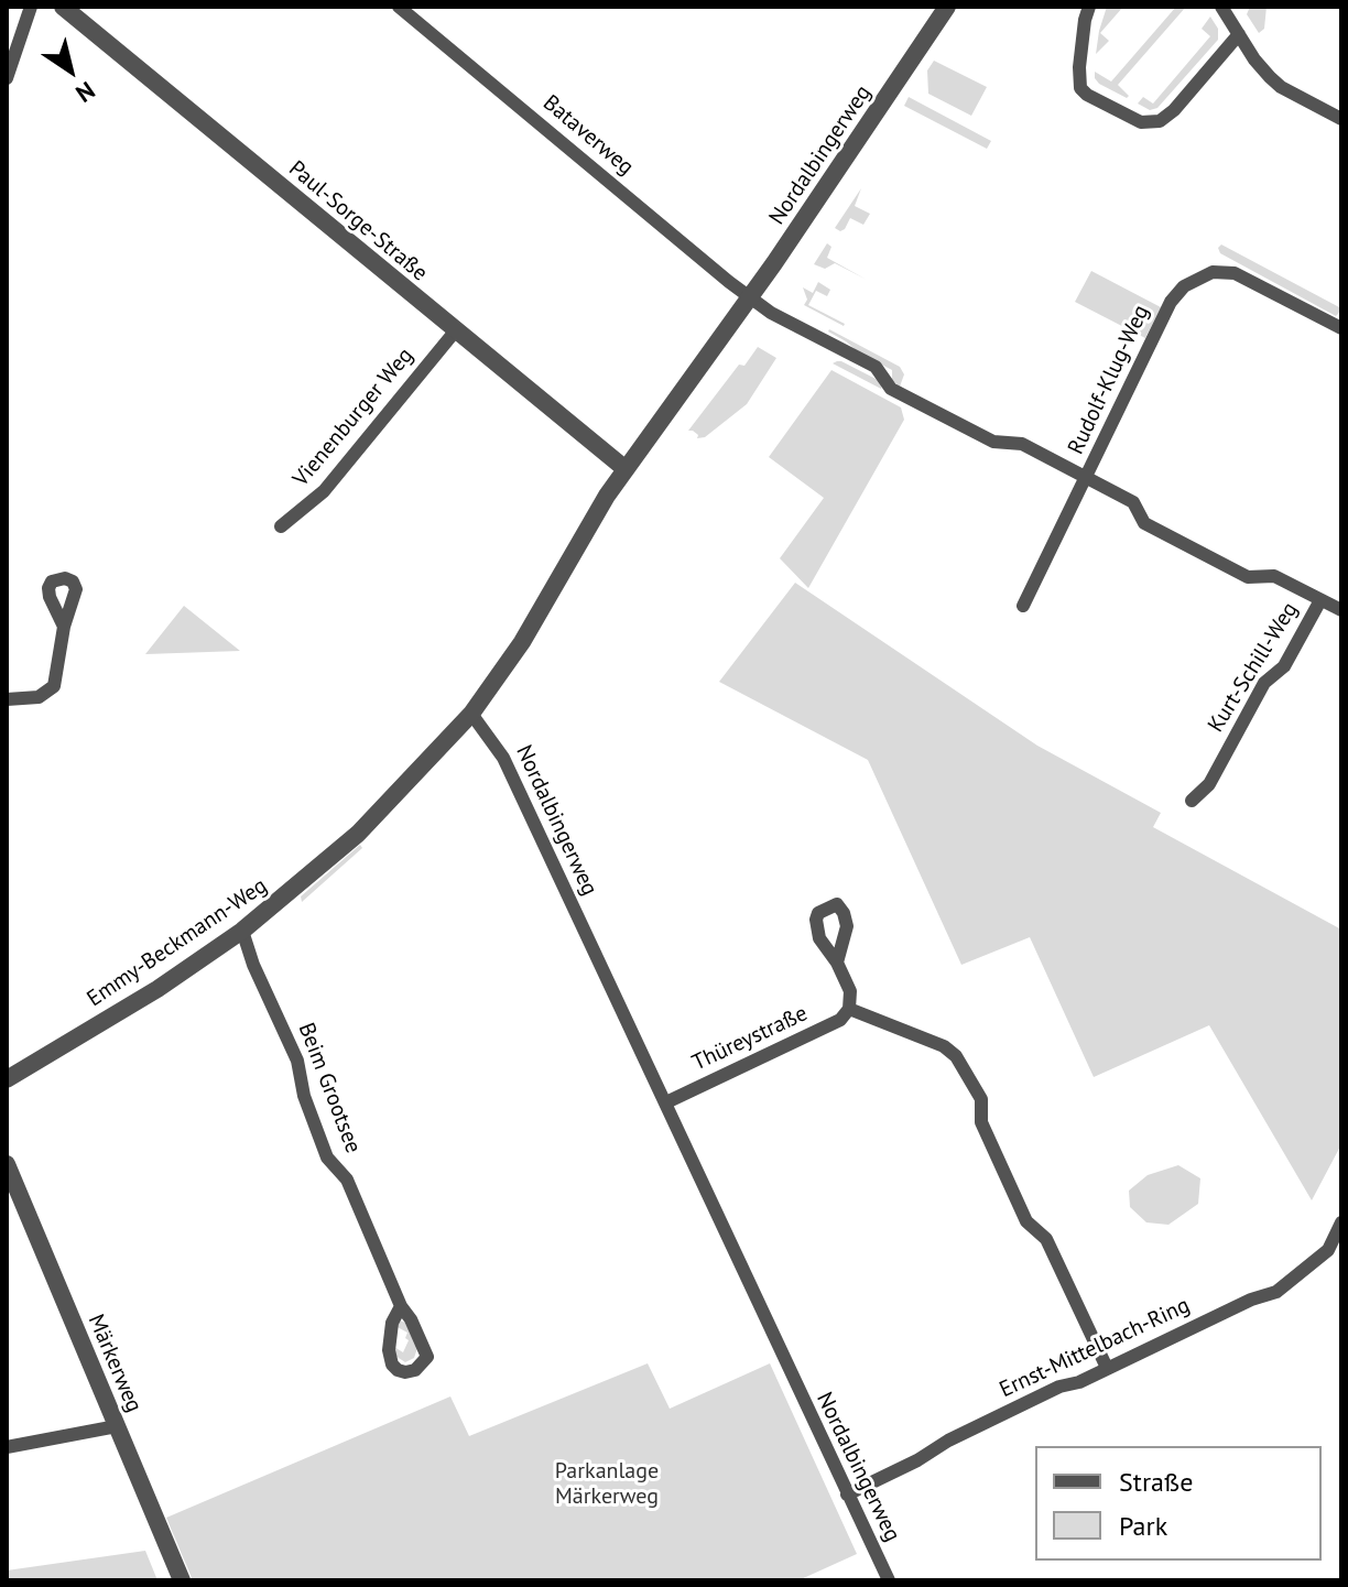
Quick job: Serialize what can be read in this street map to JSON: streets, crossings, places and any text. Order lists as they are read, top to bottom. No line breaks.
{"streets":{"street":["Bataverweg","Nordalbingerweg","Paul-Sorge-Straße","Rudolf-Klug-Weg","Vienenburger Weg","Kurt-Schill-Weg","Emmy-Beckmann-Weg","Thüreystraße","Beim Grootsee","Ernst-Mittelbach-Ring","Märkerweg"]},"crossings":[["Bataverweg","Nordalbingerweg"],["Nordalbingerweg","Paul-Sorge-Straße"],["Nordalbingerweg","Emmy-Beckmann-Weg"],["Nordalbingerweg","Thüreystraße"],["Nordalbingerweg","Ernst-Mittelbach-Ring"],["Paul-Sorge-Straße","Vienenburger Weg"],["Emmy-Beckmann-Weg","Beim Grootsee"]],"parks":["Parkanlage Märkerweg"],"legend":["Straße","Park"],"north":"bottom right"}
